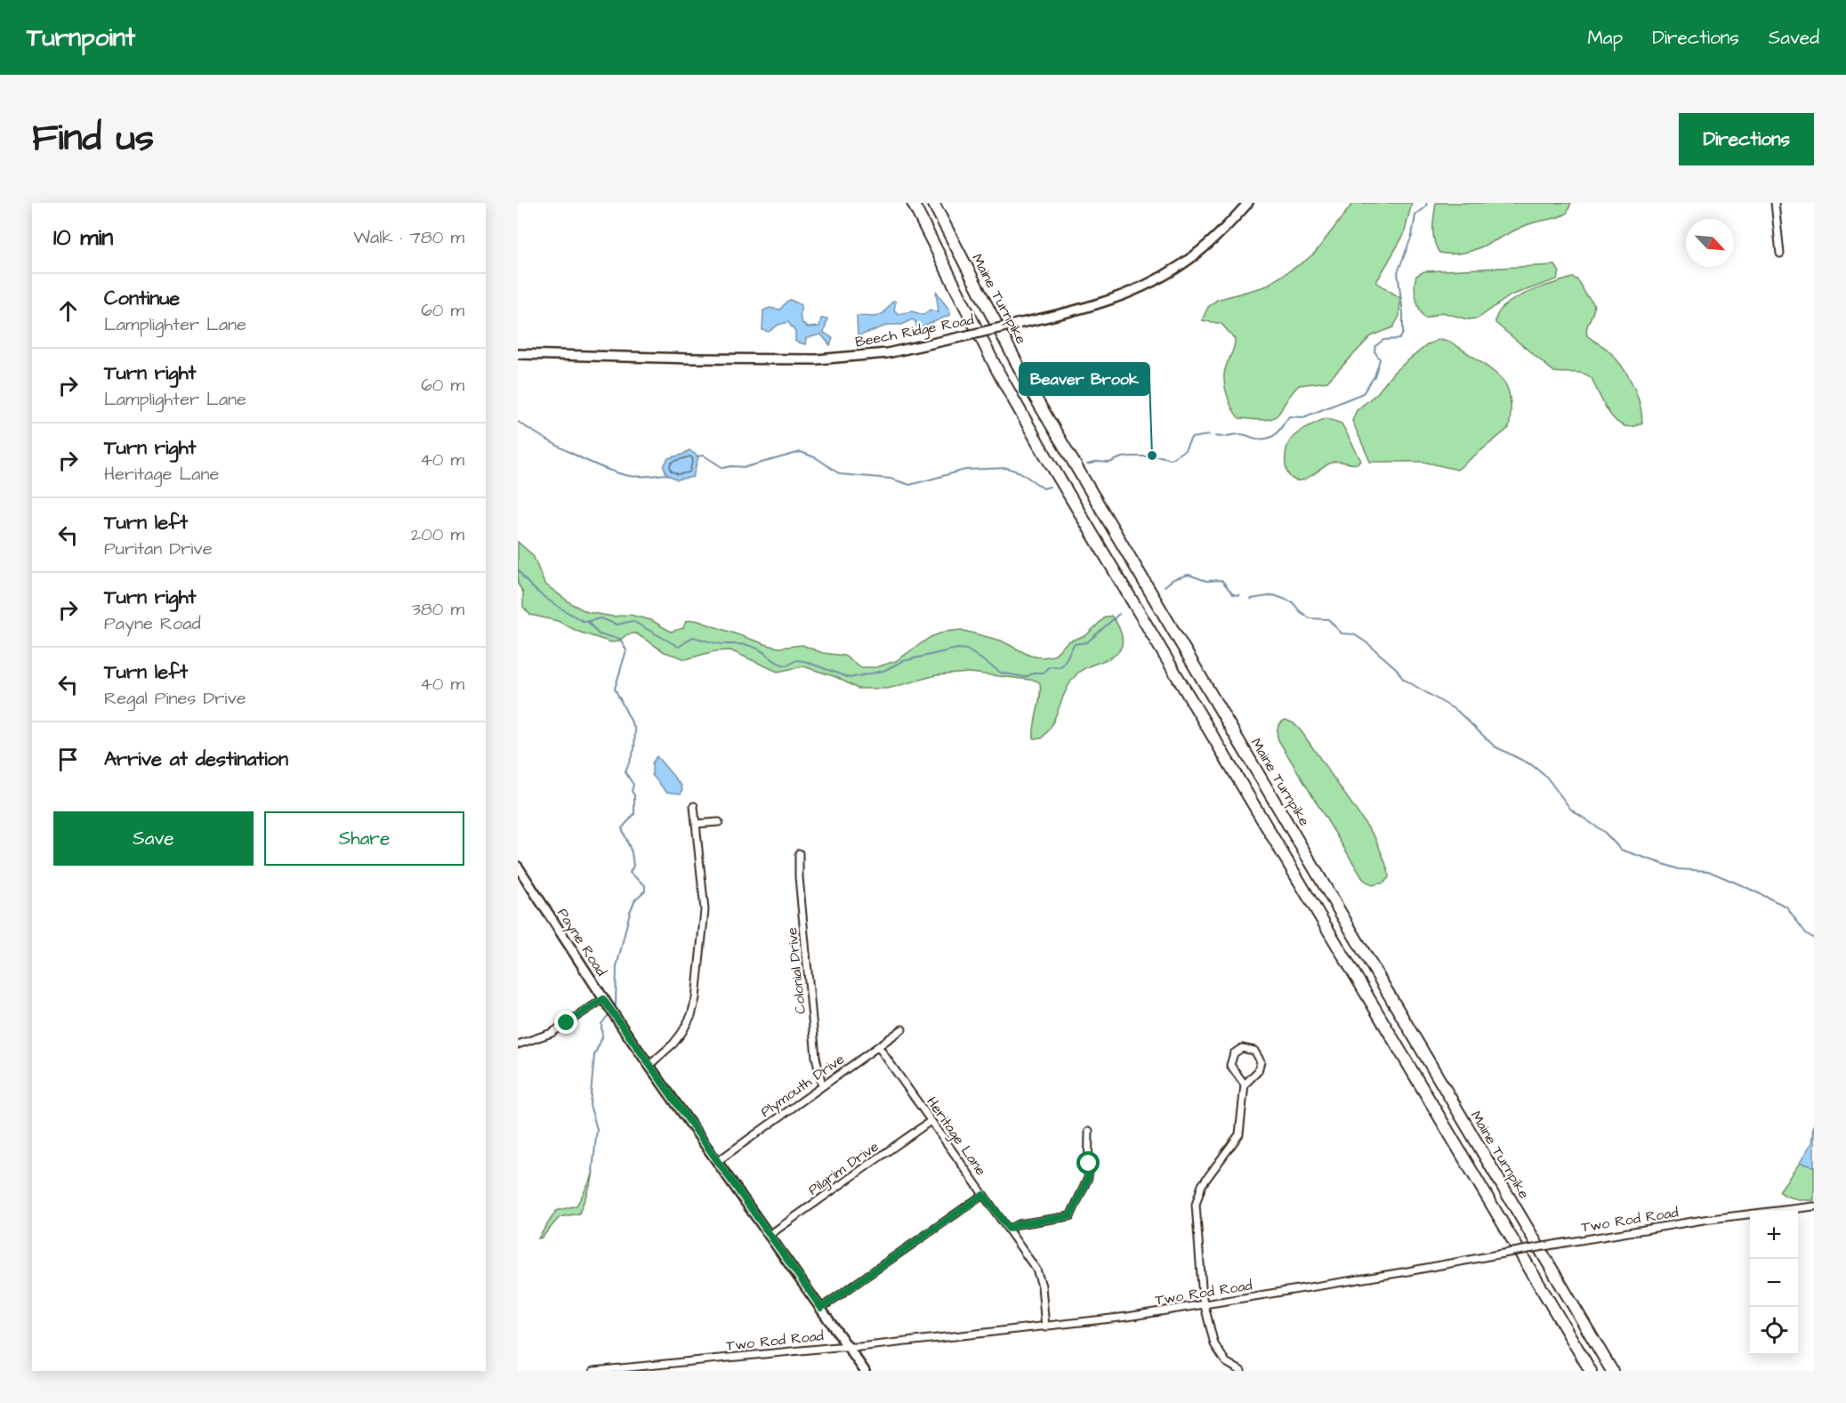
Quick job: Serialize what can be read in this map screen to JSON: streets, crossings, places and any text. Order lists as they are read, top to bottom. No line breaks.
{"streets":{"highway":["Maine Turnpike"],"street":["Beech Ridge Road","Payne Road","Colonial Drive","Plymouth Drive","Heritage Lane","Pilgrim Drive","Two Rod Road"]},"crossings":[["Payne Road","Plymouth Drive"],["Payne Road","Pilgrim Drive"],["Payne Road","Two Rod Road"],["Colonial Drive","Plymouth Drive"],["Plymouth Drive","Heritage Lane"],["Heritage Lane","Pilgrim Drive"],["Heritage Lane","Two Rod Road"]],"places":["Beaver Brook"],"north":"bottom right","page":{"header":"Turnpoint","nav":["Map","Directions","Saved"],"title":"Find us","buttons":["Directions",["Save","Share"]],"heading":["10 min","Walk · 780 m"],"list":[["Continue","Lamplighter Lane","60 m"],["Turn right","Lamplighter Lane","60 m"],["Turn right","Heritage Lane","40 m"],["Turn left","Puritan Drive","200 m"],["Turn right","Payne Road","380 m"],["Turn left","Regal Pines Drive","40 m"],"Arrive at destination"],"map_buttons":["+","−"]}}
